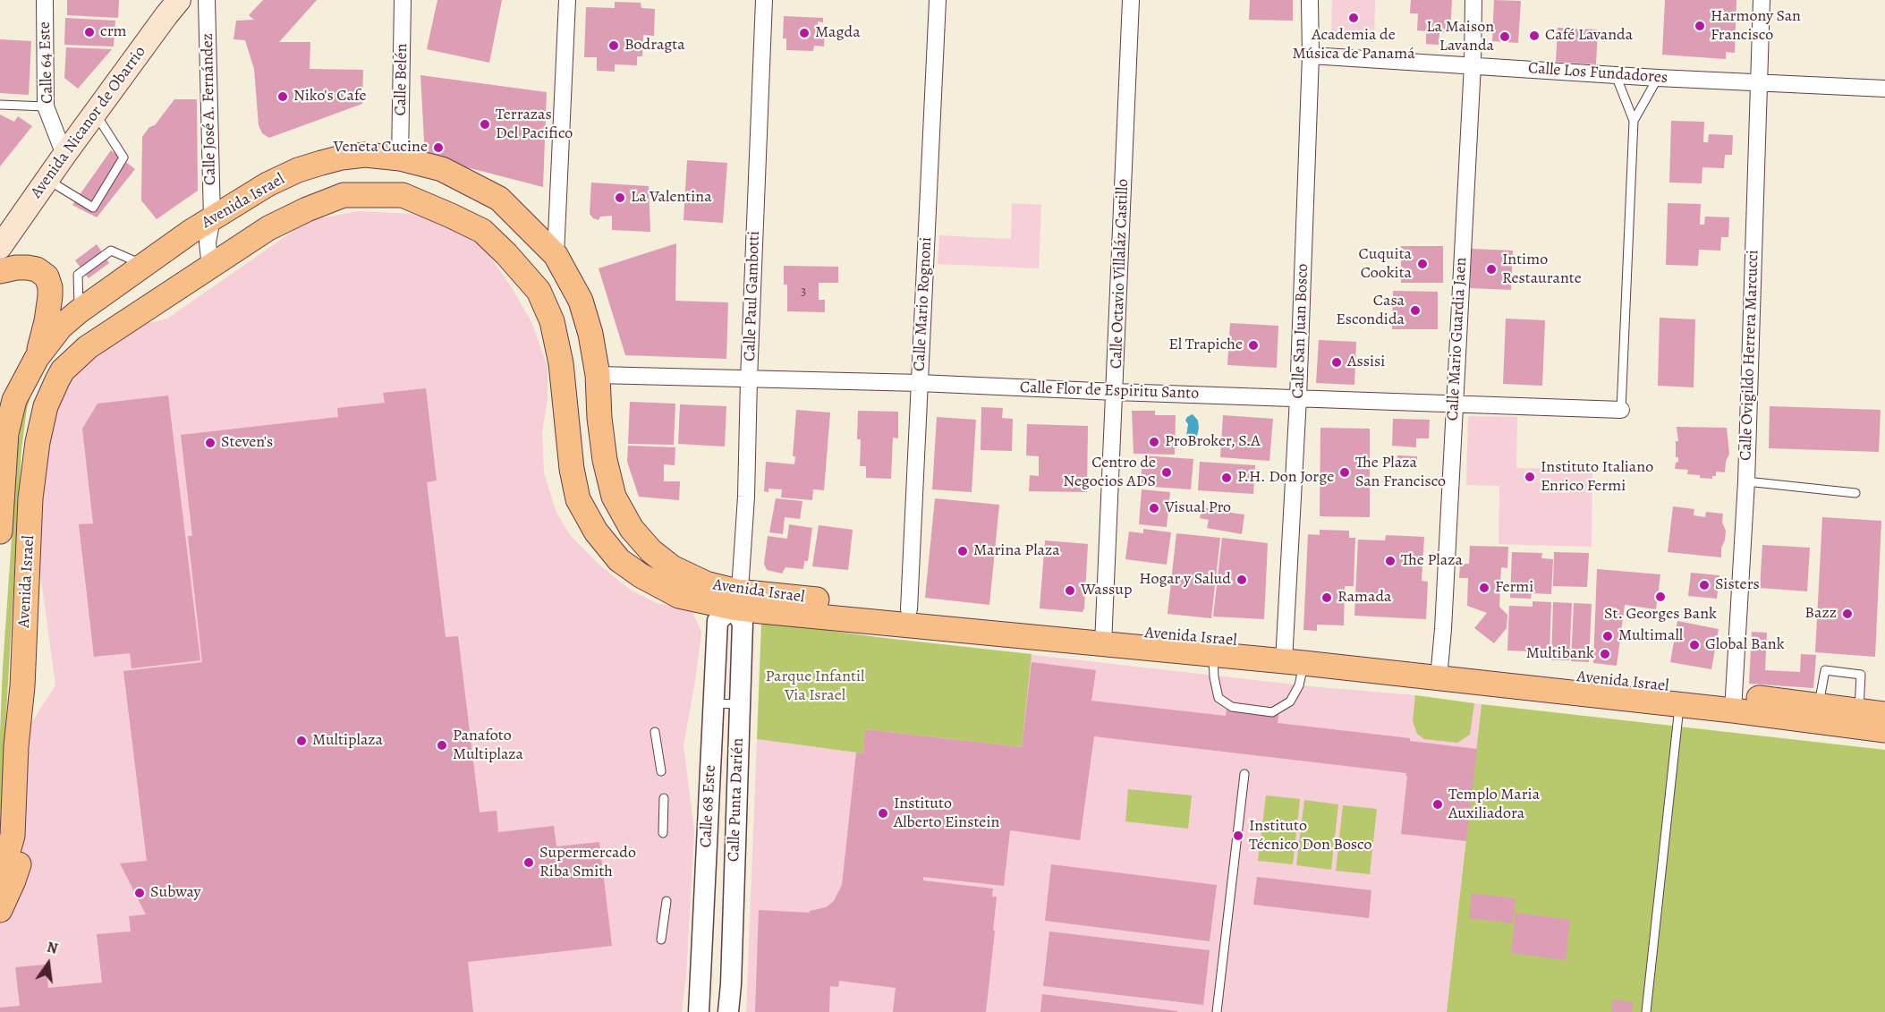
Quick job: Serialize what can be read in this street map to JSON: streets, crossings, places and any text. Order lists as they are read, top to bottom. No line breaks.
{"streets":{"main road":["Avenida Nicanor de Obarrio","Avenida Israel"],"street":["Calle 64 Este","Calle Los Fundadores","Calle Belén","Calle José A. Fernández","Calle Octavio Villaláz Castillo","Calle Paul Gambotti","Calle Mario Rognoni","Calle San Juan Bosco","Calle Mario Guardia Jaen","Calle Ovigildo Herrera Marcucci","Calle Flor de Espiritu Santo","Calle Punta Darién","Calle 68 Este"]},"crossings":[["Calle 64 Este","Avenida Nicanor de Obarrio"],["Calle Los Fundadores","Calle San Juan Bosco"],["Calle Los Fundadores","Calle Mario Guardia Jaen"],["Calle Los Fundadores","Calle Ovigildo Herrera Marcucci"],["Calle Belén","Avenida Israel"],["Calle José A. Fernández","Avenida Israel"],["Avenida Israel","Calle Octavio Villaláz Castillo"],["Avenida Israel","Calle Paul Gambotti"],["Avenida Israel","Calle Mario Rognoni"],["Avenida Israel","Calle San Juan Bosco"],["Avenida Israel","Calle Mario Guardia Jaen"],["Avenida Israel","Calle Ovigildo Herrera Marcucci"],["Avenida Israel","Calle Flor de Espiritu Santo"],["Avenida Israel","Calle Punta Darién"],["Avenida Israel","Calle 68 Este"],["Calle Octavio Villaláz Castillo","Calle Flor de Espiritu Santo"],["Calle Paul Gambotti","Calle Flor de Espiritu Santo"],["Calle Paul Gambotti","Calle Punta Darién"],["Calle Paul Gambotti","Calle 68 Este"],["Calle Mario Rognoni","Calle Flor de Espiritu Santo"],["Calle San Juan Bosco","Calle Flor de Espiritu Santo"],["Calle Mario Guardia Jaen","Calle Flor de Espiritu Santo"],["Calle Punta Darién","Calle 68 Este"]],"parks":["Parque Infantil Via Israel"],"places":["Academia de Música de Panamá","Harmony San Francisco","crm","Magda","Café Lavanda","La Maison Lavanda","Bodragta","Niko's Cafe","Terrazas Del Pacifico","Veneta Cucine","La Valentina","Cuquita Cookita","Intimo Restaurante","Casa Escondida","El Trapiche","Assisi","ProBroker, S.A","Steven's","Centro de Negocios ADS","The Plaza San Francisco","Instituto Italiano Enrico Fermi","P.H. Don Jorge","Visual Pro","Marina Plaza","The Plaza","Hogar y Salud","Sisters","Fermi","Wassup","St. Georges Bank","Ramada","Bazz","Multimall","Global Bank","Multibank","Multiplaza","Panafoto Multiplaza","Templo Maria Auxiliadora","Instituto Alberto Einstein","Instituto Técnico Don Bosco","Supermercado Riba Smith","Subway"],"house_numbers":["3"],"north":"top"}
